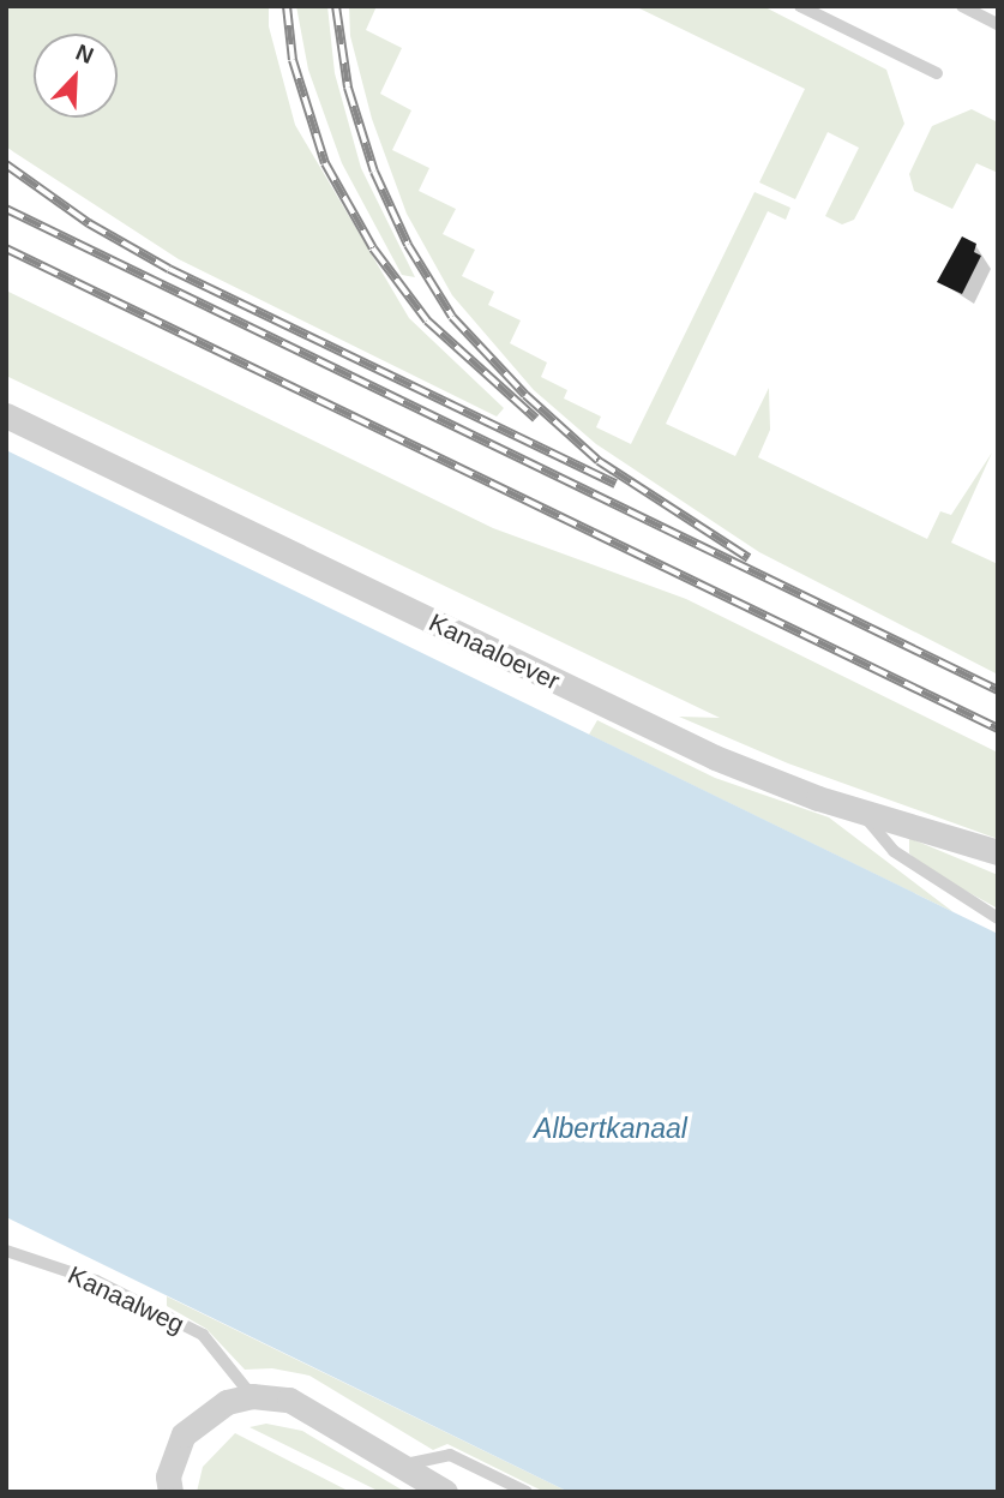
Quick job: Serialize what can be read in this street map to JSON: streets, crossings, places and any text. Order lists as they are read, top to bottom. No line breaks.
{"streets":{"street":["Kanaaloever"],"lane":["Kanaalweg"]},"water":["Albertkanaal"],"north":"top right"}
